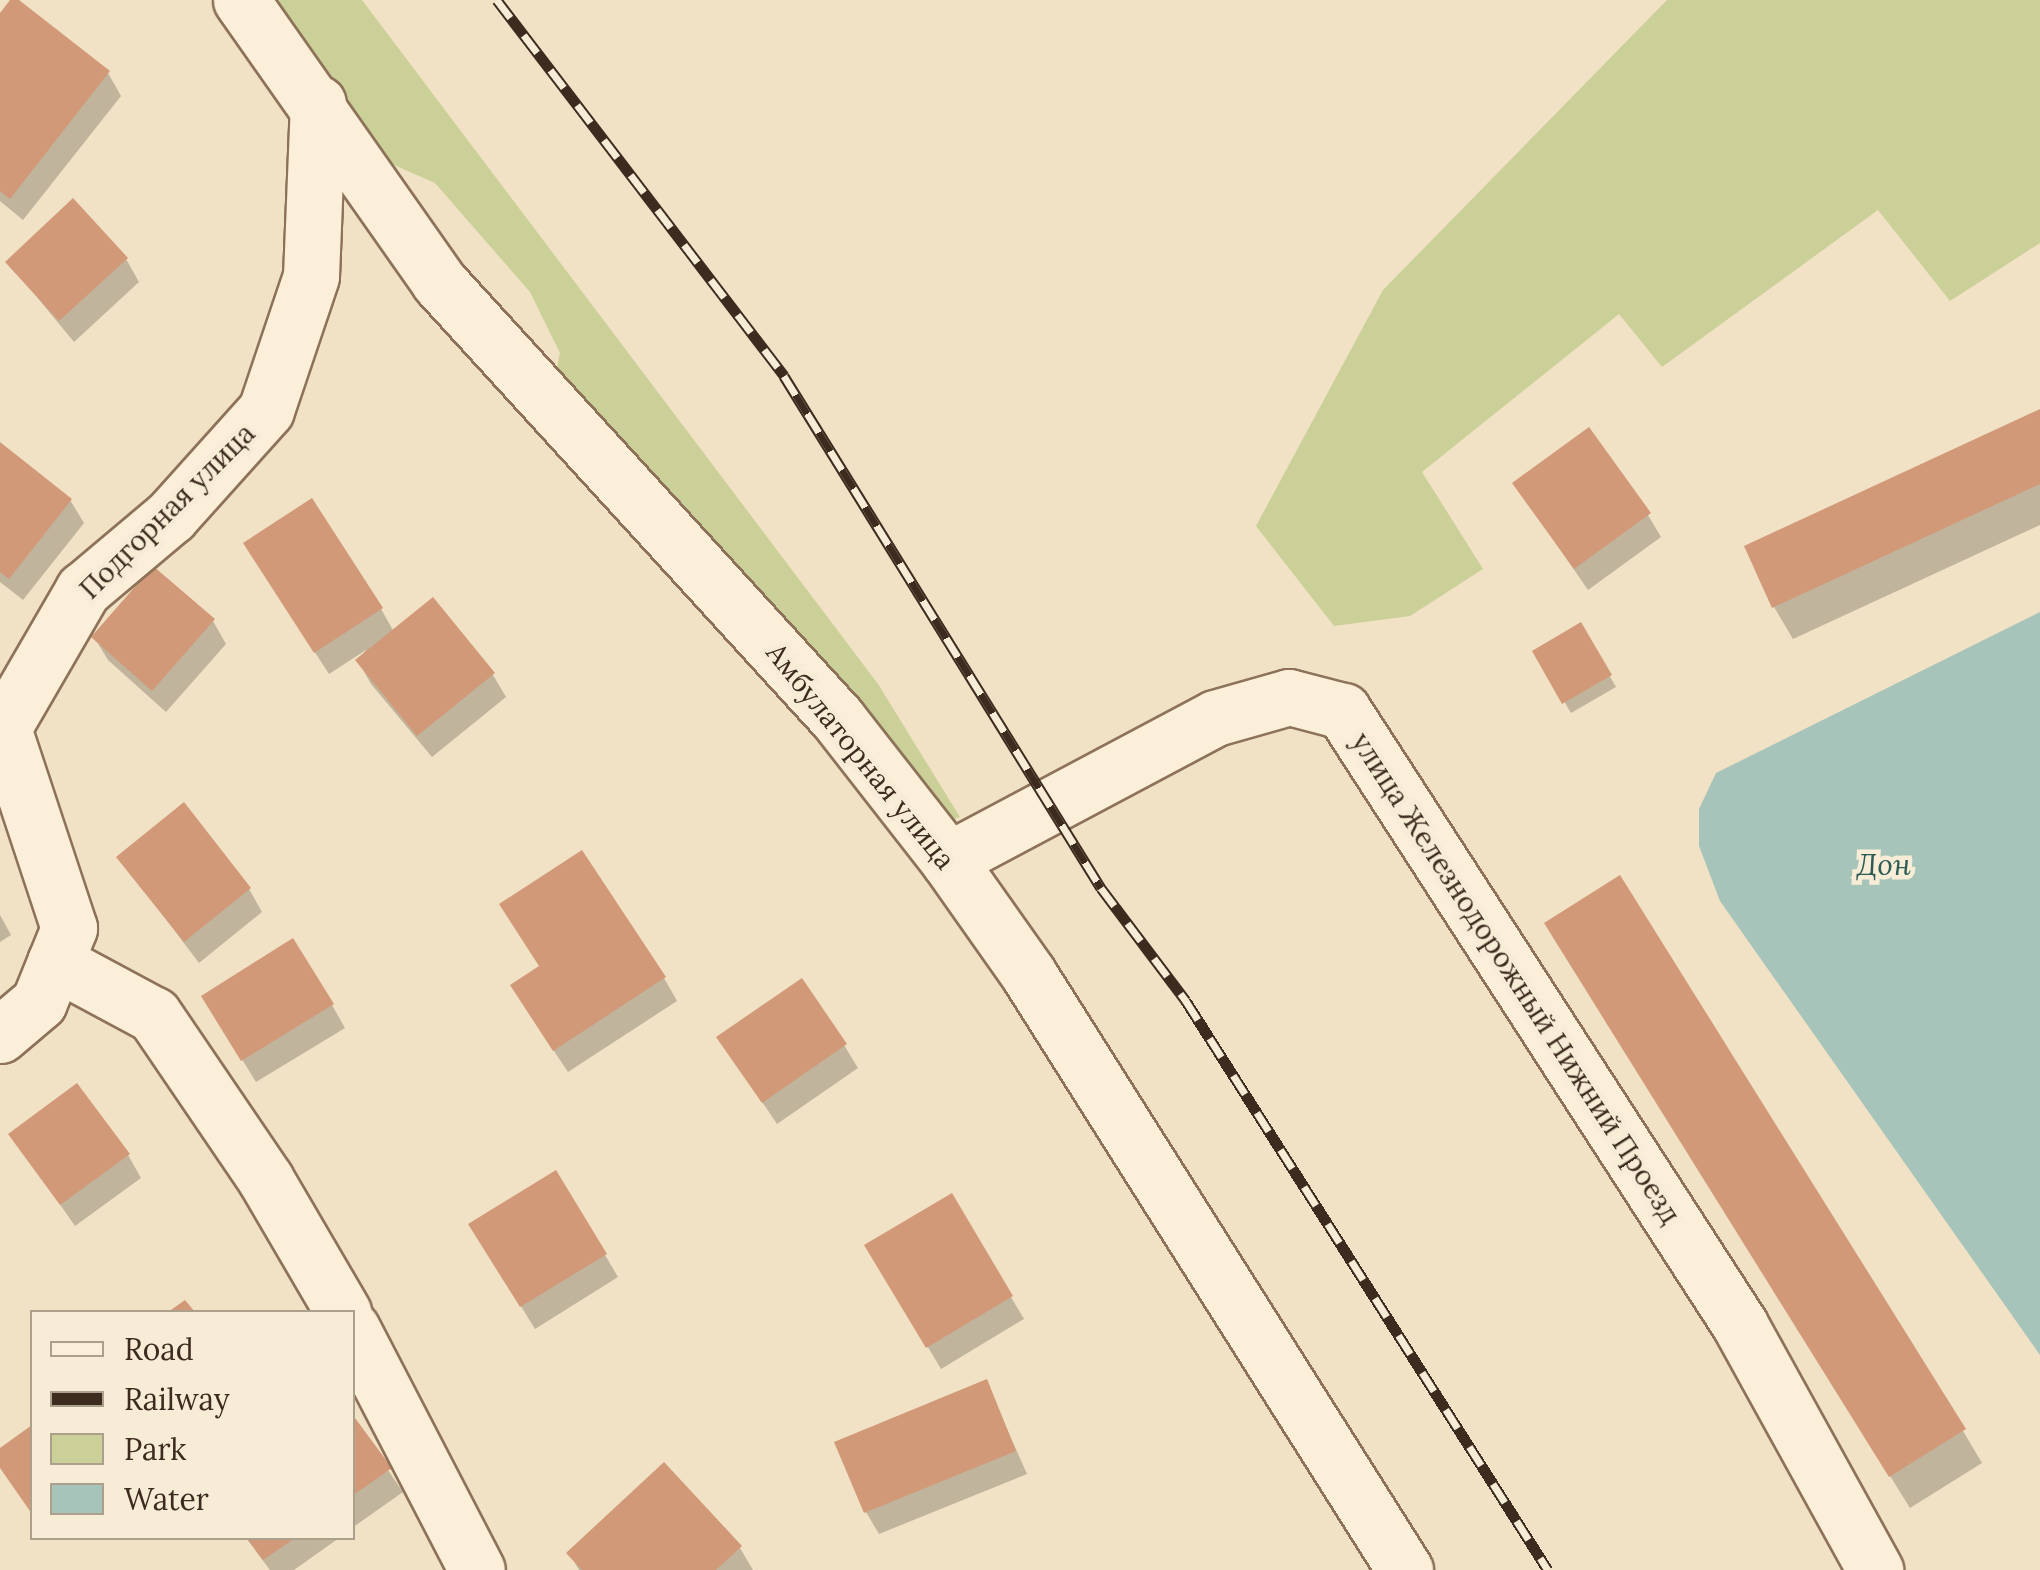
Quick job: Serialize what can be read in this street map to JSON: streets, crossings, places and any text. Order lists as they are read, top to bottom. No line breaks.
{"streets":{"street":["Подгорная улица","Амбулаторная улица","улица Железнодорожный Нижний Проезд"]},"crossings":[["Подгорная улица","Амбулаторная улица"],["Амбулаторная улица","улица Железнодорожный Нижний Проезд"]],"water":["Дон"],"legend":["Road","Railway","Park","Water"]}
